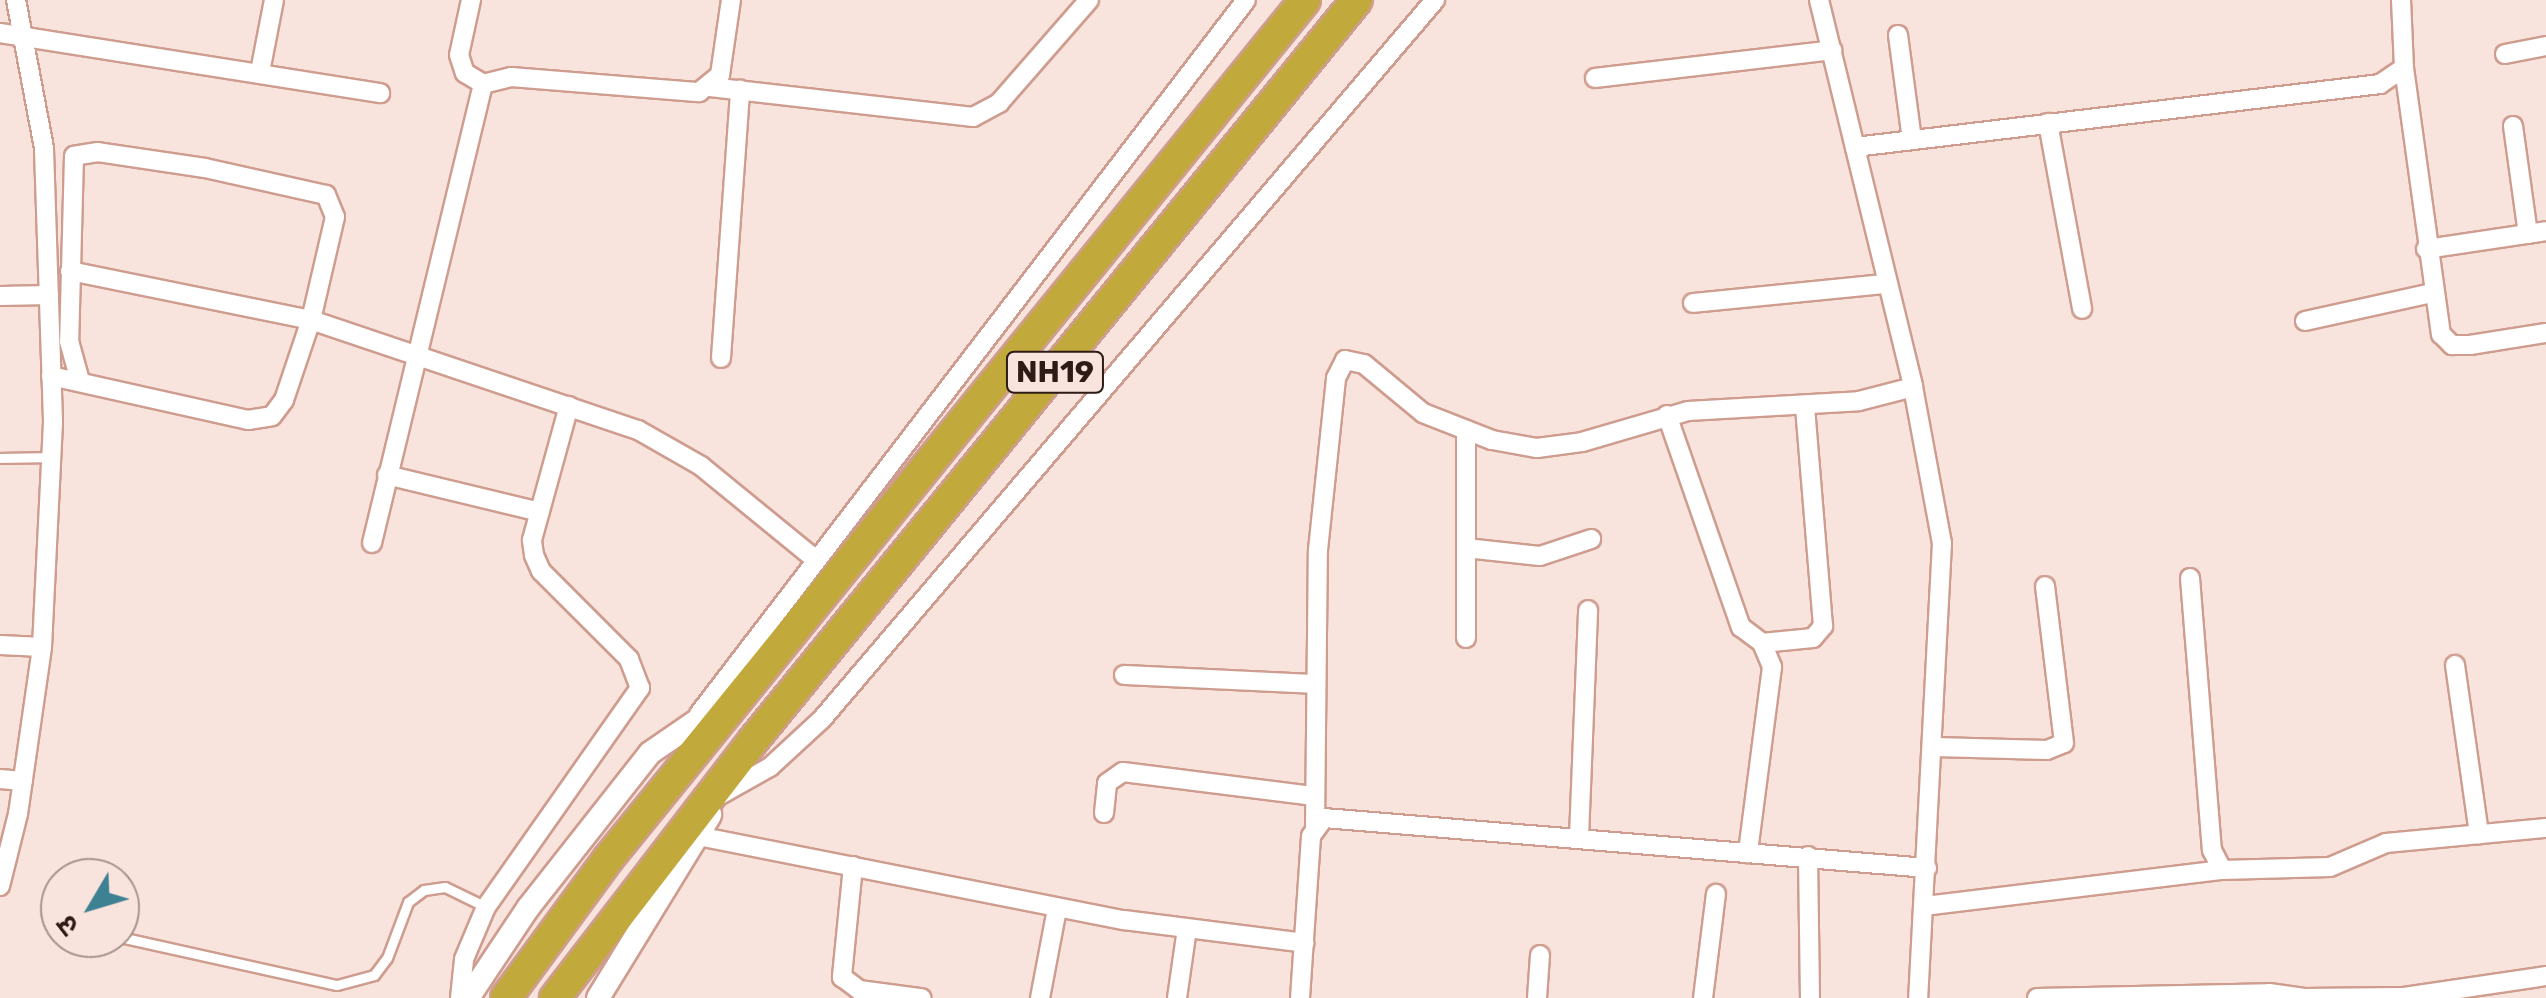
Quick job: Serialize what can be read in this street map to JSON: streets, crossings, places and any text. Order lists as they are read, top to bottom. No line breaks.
{"streets":{"highway":["NH19"]},"north":"bottom left"}
